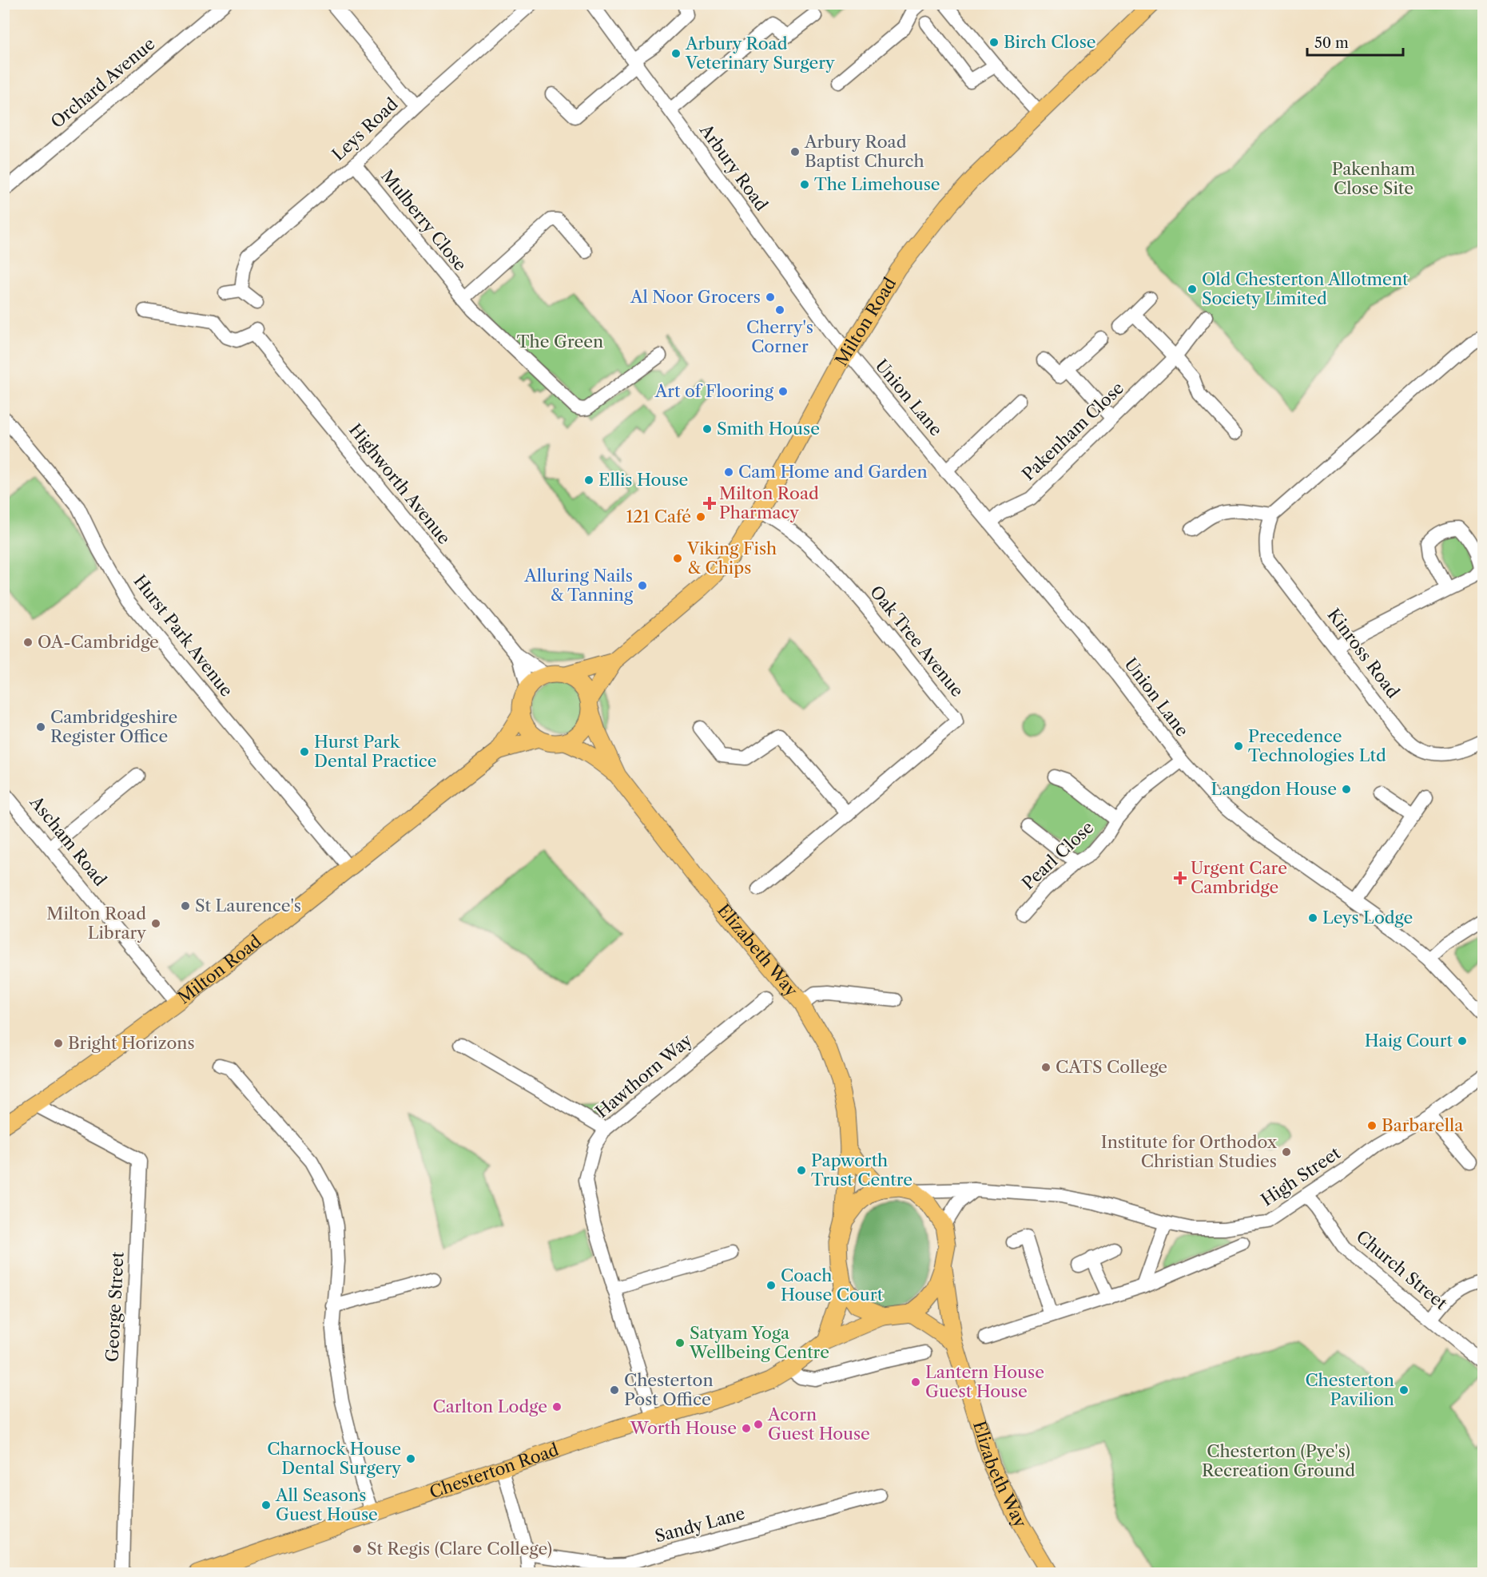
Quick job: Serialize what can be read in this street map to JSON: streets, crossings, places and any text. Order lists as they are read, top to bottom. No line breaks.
{"streets":{"main road":["Milton Road","Elizabeth Way","Chesterton Road"],"street":["Orchard Avenue","Leys Road","Arbury Road","Mulberry Close","Union Lane","Pakenham Close","Highworth Avenue","Hurst Park Avenue","Oak Tree Avenue","Kinross Road","Ascham Road","Pearl Close","Hawthorn Way","High Street","Church Street","George Street","Sandy Lane"]},"crossings":[["Leys Road","Mulberry Close"],["Arbury Road","Milton Road"],["Arbury Road","Union Lane"],["Milton Road","Union Lane"],["Milton Road","Highworth Avenue"],["Milton Road","Hurst Park Avenue"],["Milton Road","Oak Tree Avenue"],["Milton Road","Ascham Road"],["Milton Road","Elizabeth Way"],["Milton Road","George Street"],["Union Lane","Pakenham Close"],["Union Lane","Pearl Close"],["Highworth Avenue","Elizabeth Way"],["Elizabeth Way","High Street"],["Elizabeth Way","Chesterton Road"],["Hawthorn Way","Chesterton Road"],["High Street","Church Street"],["High Street","Chesterton Road"]],"parks":["Pakenham Close Site","The Green","Chesterton (Pye's) Recreation Ground"],"places":{"other":["Birch Close","Arbury Road Veterinary Surgery","Arbury Road Baptist Church","The Limehouse","Old Chesterton Allotment Society Limited","Al Noor Grocers","Cherry's Corner","Art of Flooring","Smith House","Cam Home and Garden","Ellis House","121 Café","Viking Fish & Chips","Alluring Nails & Tanning","OA-Cambridge","Cambridgeshire Register Office","Precedence Technologies Ltd","Hurst Park Dental Practice","Langdon House","St Laurence's","Leys Lodge","Milton Road Library","Haig Court","Bright Horizons","CATS College","Barbarella","Institute for Orthodox Christian Studies","Papworth Trust Centre","Coach House Court","Satyam Yoga Wellbeing Centre","Lantern House Guest House","Chesterton Post Office","Chesterton Pavilion","Carlton Lodge","Acorn Guest House","Worth House","Charnock House Dental Surgery","All Seasons Guest House","St Regis (Clare College)"],"health":["Milton Road Pharmacy","Urgent Care Cambridge"]},"scale_bar":"50 m"}
